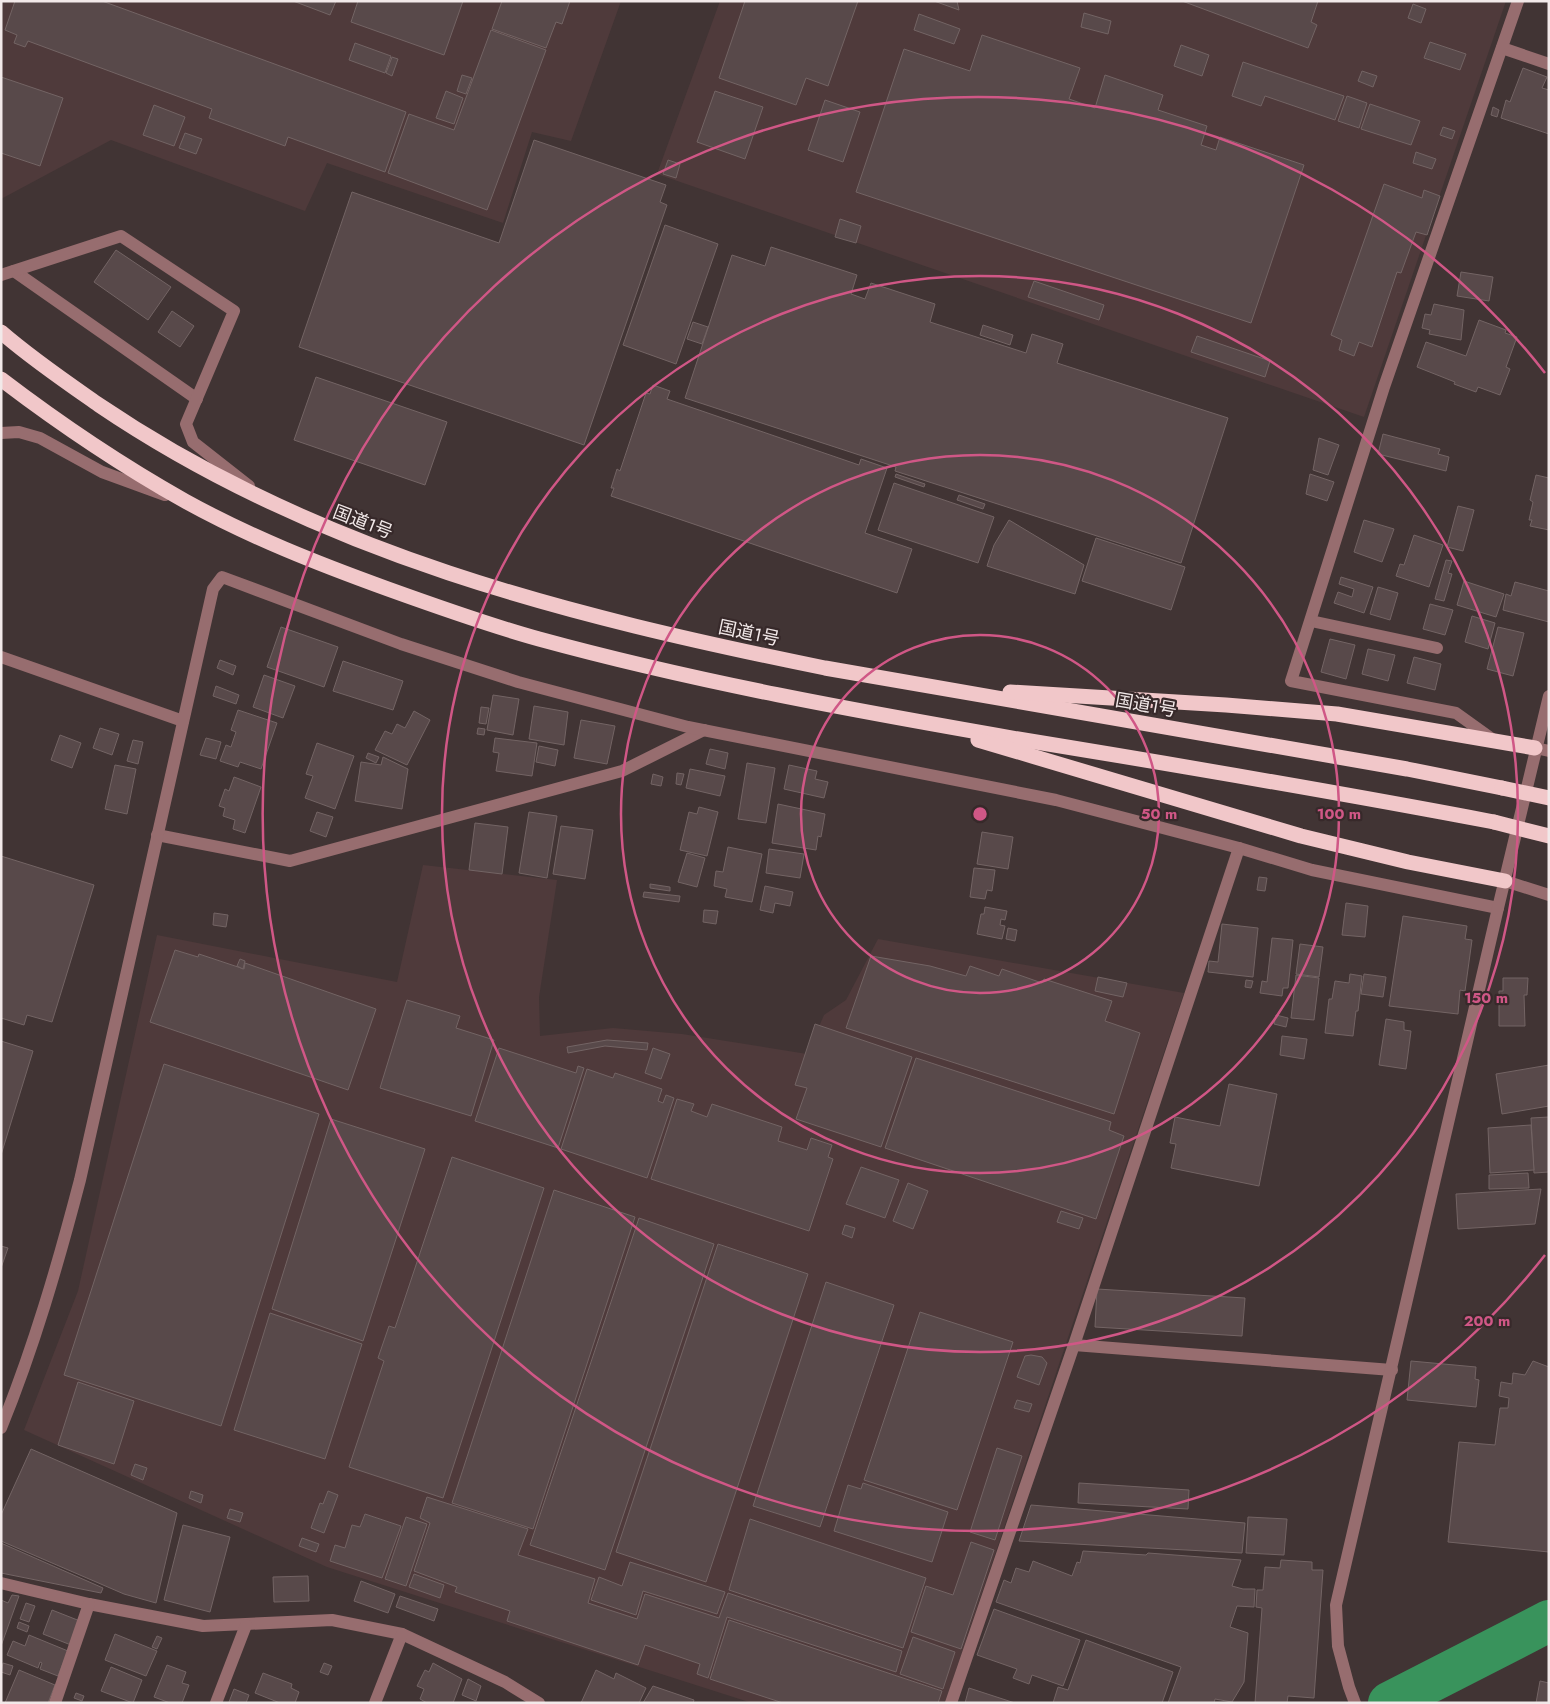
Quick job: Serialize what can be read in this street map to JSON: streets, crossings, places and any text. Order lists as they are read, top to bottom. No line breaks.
{"streets":{"highway":["国道1号"]},"rings":["50 m","100 m","150 m","200 m"]}
